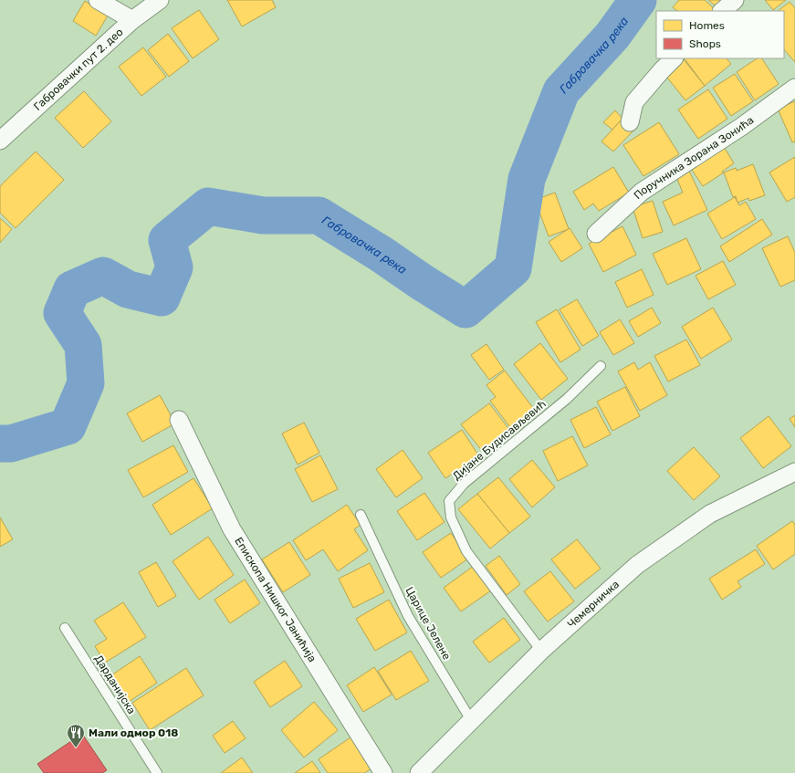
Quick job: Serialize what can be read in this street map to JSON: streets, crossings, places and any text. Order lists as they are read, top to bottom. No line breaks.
{"streets":{"street":["Габровачки пут 2. део","Поручника Зорана Зонића","Епископа Нишког Јанићија","Чемерничка"],"lane":["Дијане Будисављевић","Царице Јелене","Дарданијска"]},"crossings":[["Дијане Будисављевић","Чемерничка"],["Чемерничка","Царице Јелене"]],"water":["Габровачка река"],"places":{"restaurant":["Мали одмор 018"]},"legend":["Homes","Shops"]}
